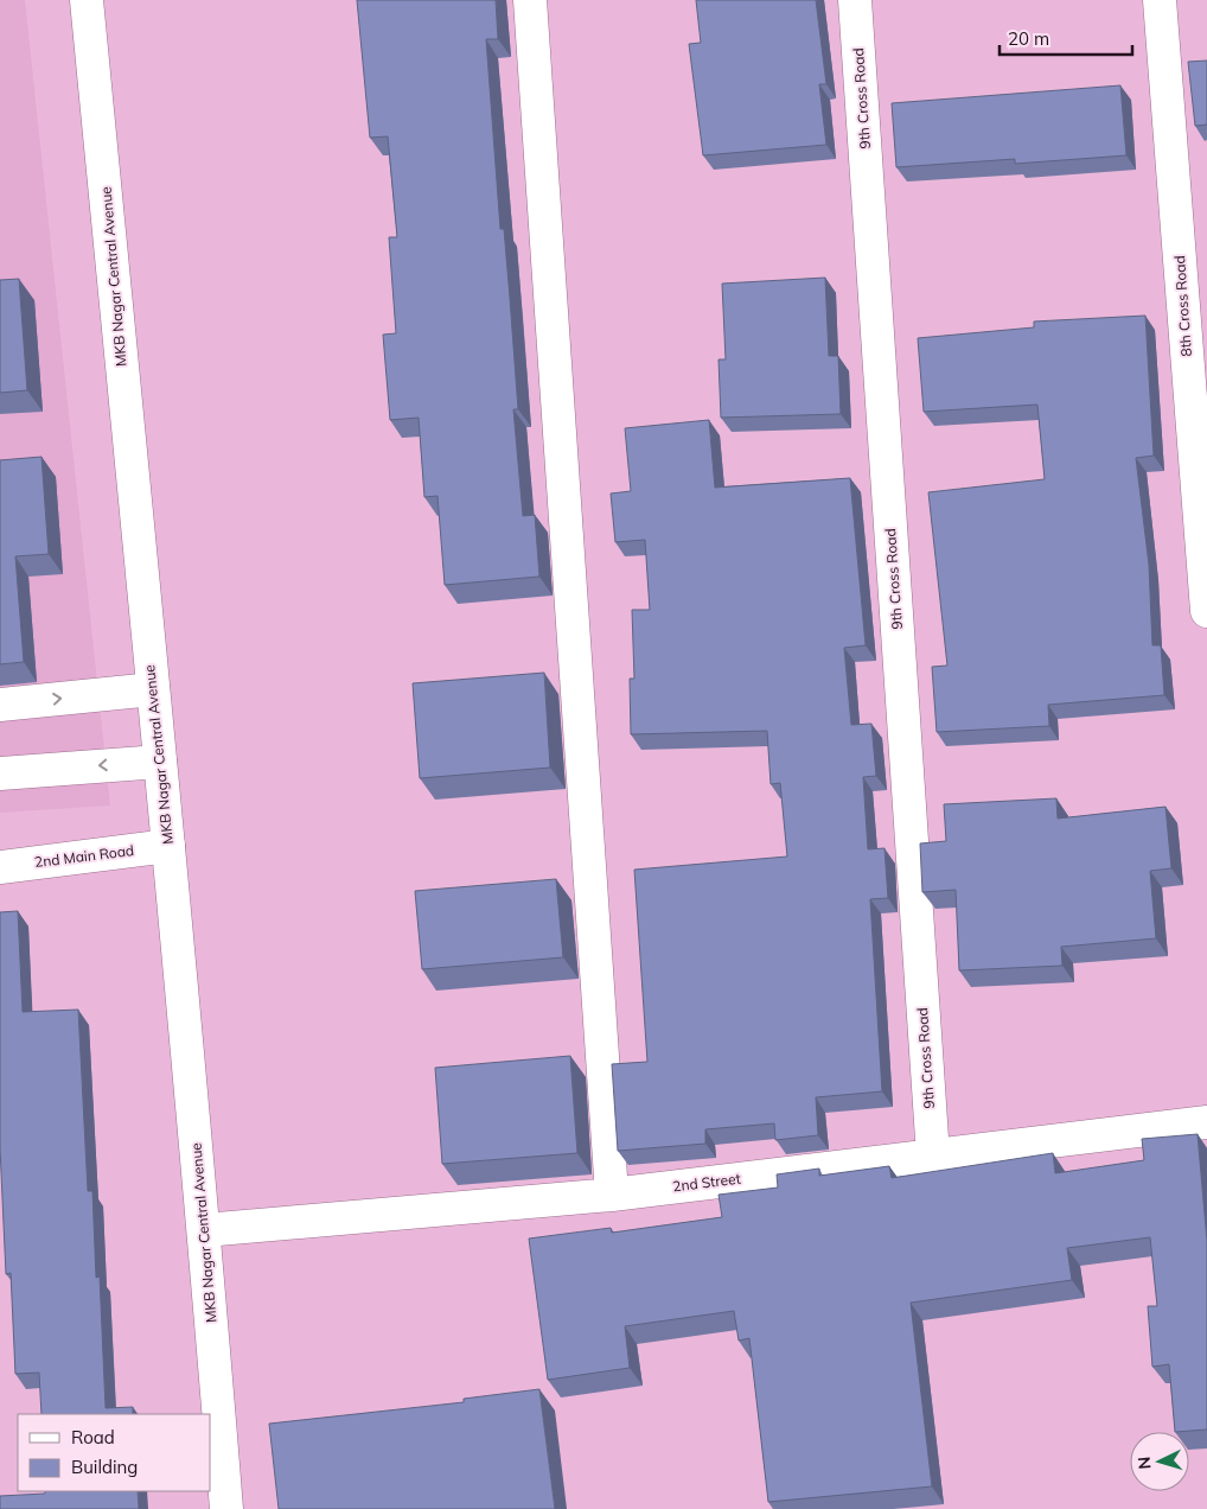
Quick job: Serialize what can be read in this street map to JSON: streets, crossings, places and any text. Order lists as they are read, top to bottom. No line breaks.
{"streets":{"street":["9th Cross Road","MKB Nagar Central Avenue","8th Cross Road","2nd Main Road","2nd Street"]},"crossings":[["9th Cross Road","2nd Street"],["MKB Nagar Central Avenue","2nd Main Road"],["MKB Nagar Central Avenue","2nd Street"]],"legend":["Road","Building"],"scale_bar":"20 m","north":"left"}
